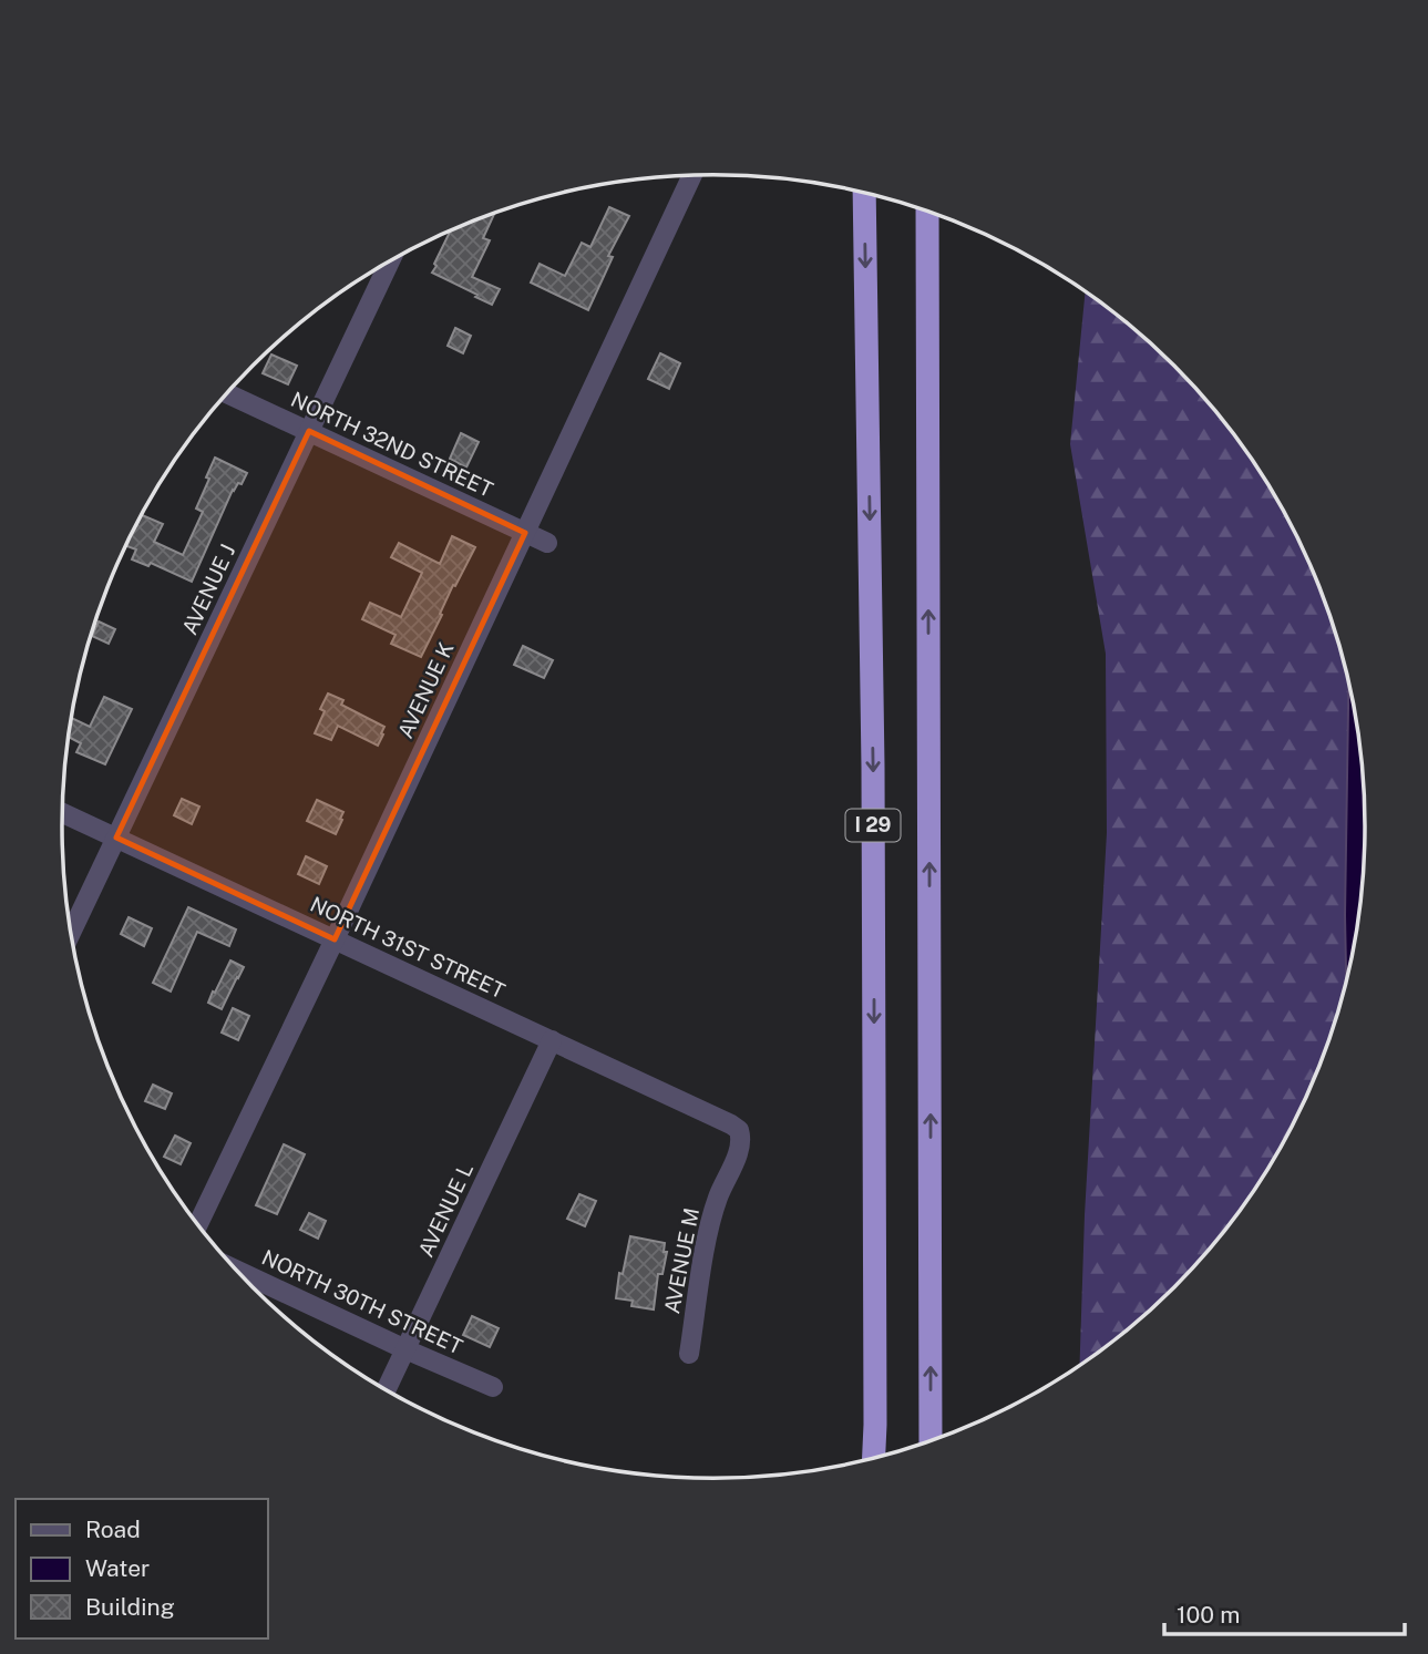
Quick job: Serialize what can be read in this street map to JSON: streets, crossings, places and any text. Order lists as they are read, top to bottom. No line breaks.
{"streets":{"highway":["I 29"],"street":["NORTH 32ND STREET","AVENUE J","AVENUE K","NORTH 31ST STREET","AVENUE L","AVENUE M","NORTH 30TH STREET"]},"crossings":[["NORTH 32ND STREET","AVENUE J"],["NORTH 32ND STREET","AVENUE K"],["AVENUE J","NORTH 31ST STREET"],["AVENUE K","NORTH 31ST STREET"],["NORTH 31ST STREET","AVENUE L"],["NORTH 31ST STREET","AVENUE M"],["AVENUE L","NORTH 30TH STREET"]],"legend":["Road","Water","Building"],"scale_bar":"100 m"}
